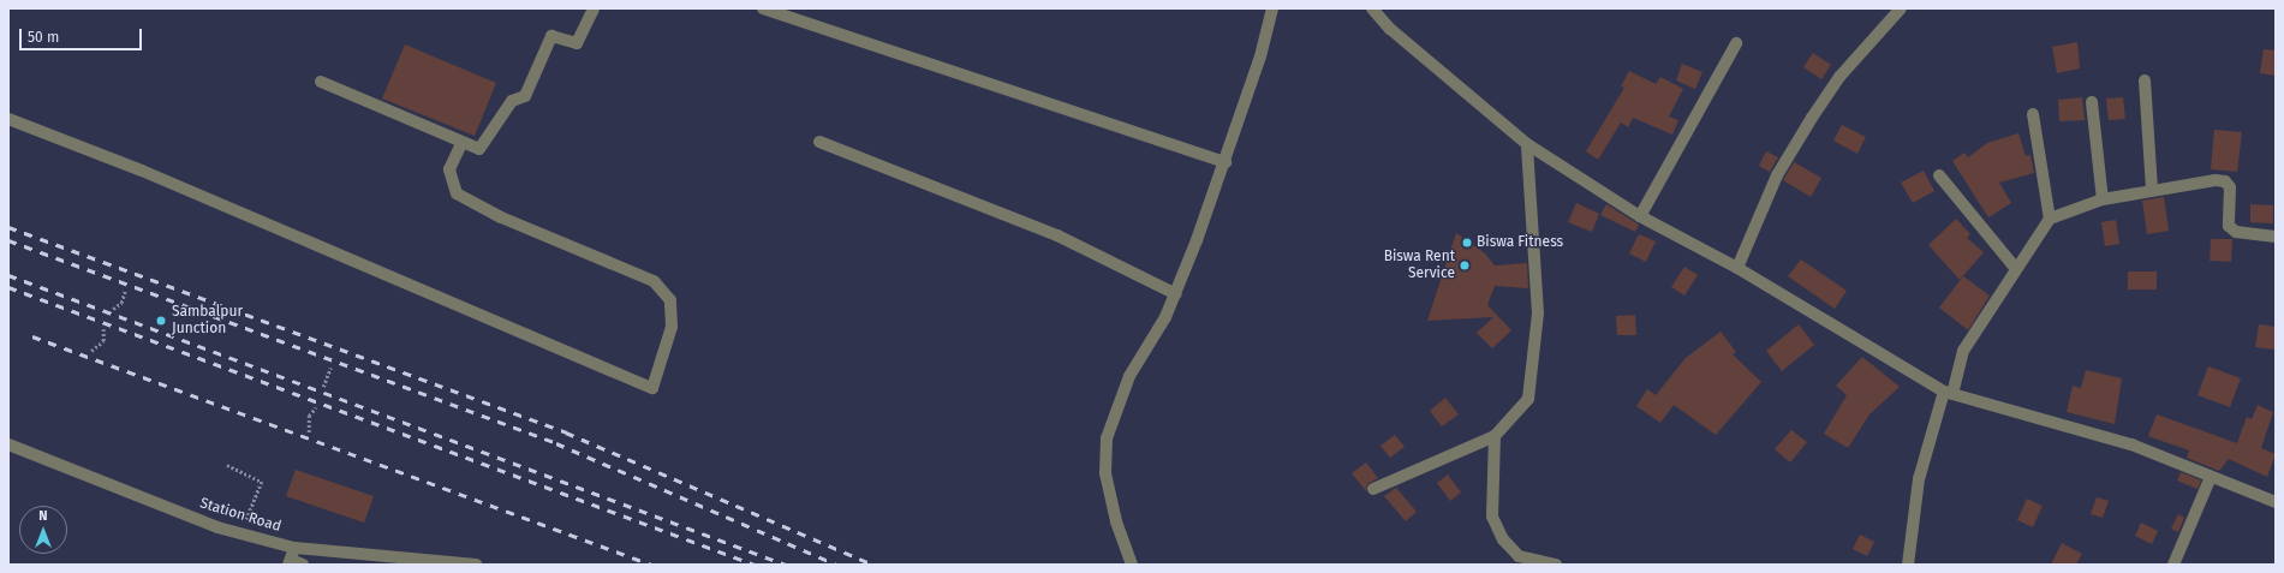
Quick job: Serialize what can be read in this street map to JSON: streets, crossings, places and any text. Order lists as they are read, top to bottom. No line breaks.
{"streets":{"street":["Station Road"]},"places":["Biswa Fitness","Biswa Rent Service","Sambalpur Junction"],"scale_bar":"50 m","north":"top"}
